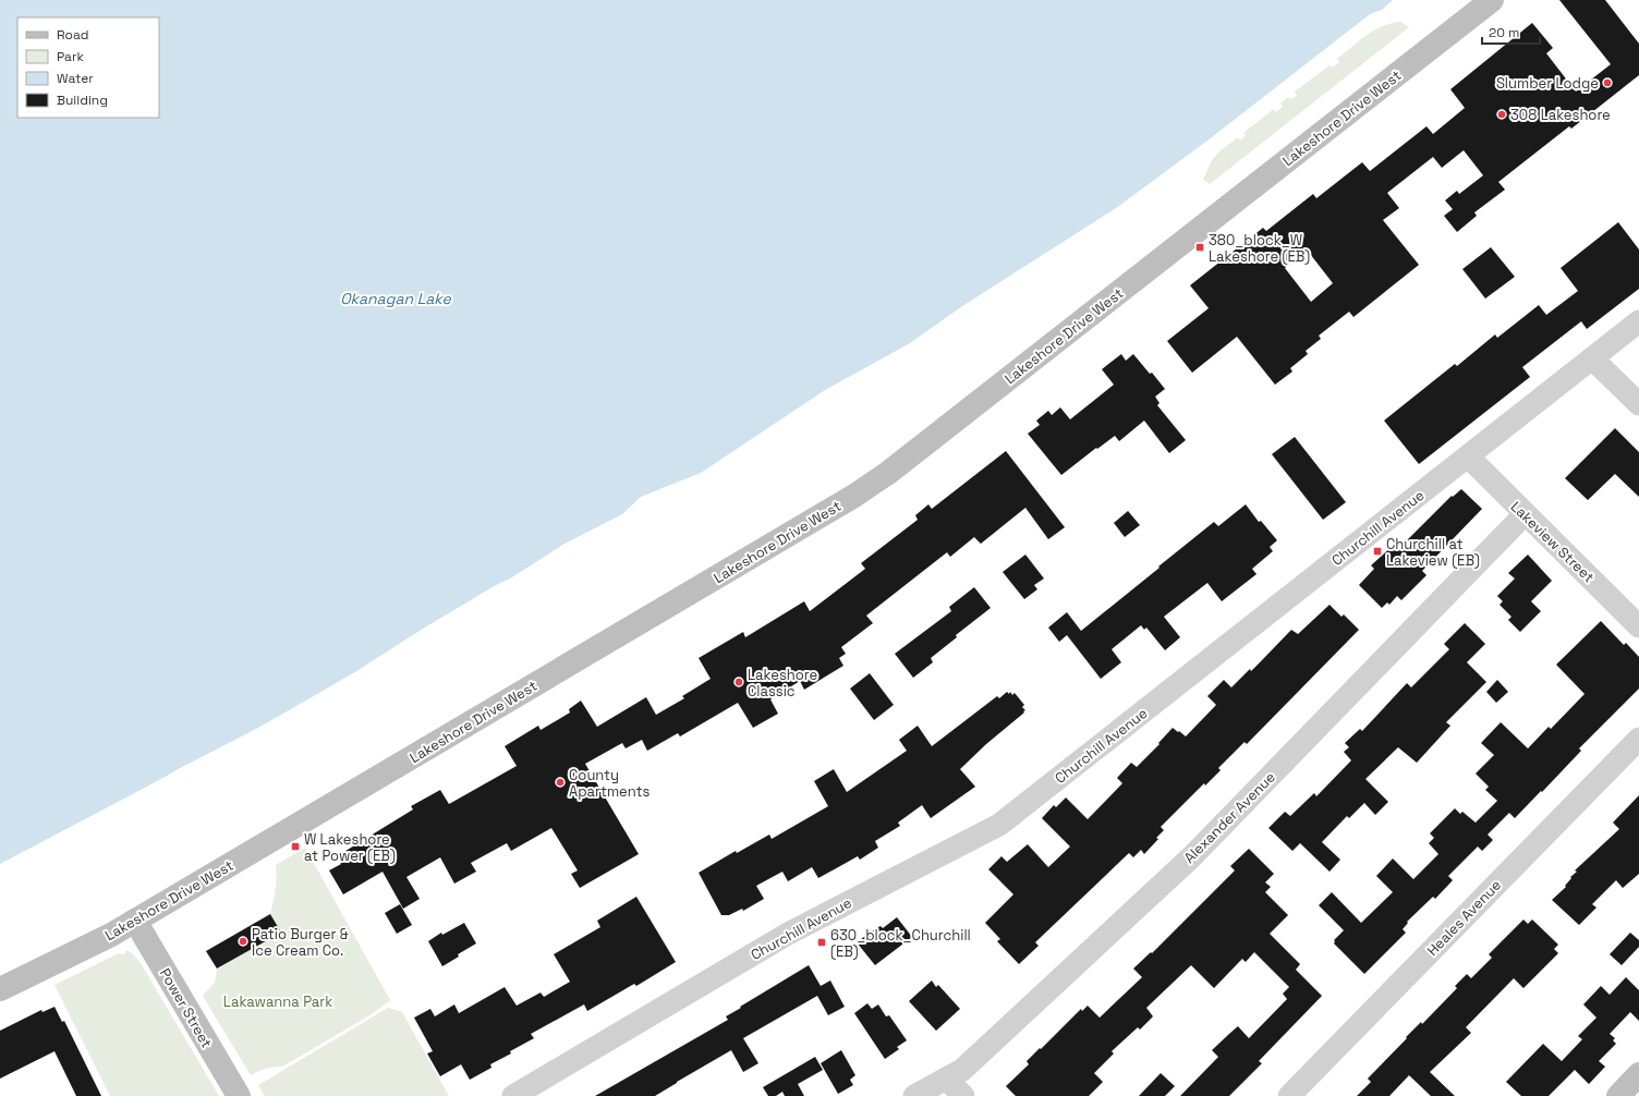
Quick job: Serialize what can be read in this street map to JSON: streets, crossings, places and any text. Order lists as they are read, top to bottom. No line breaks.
{"streets":{"street":["Lakeshore Drive West","Churchill Avenue","Lakeview Street","Alexander Avenue","Heales Avenue","Power Street"]},"crossings":[["Lakeshore Drive West","Power Street"],["Churchill Avenue","Lakeview Street"],["Lakeview Street","Alexander Avenue"]],"water":["Okanagan Lake"],"parks":["Lakawanna Park"],"places":{"other":["Slumber Lodge","308 Lakeshore","Lakeshore Classic","County Apartments","Patio Burger & Ice Cream Co."],"transit":["380_block_W Lakeshore (EB)","Churchill at Lakeview (EB)","W Lakeshore at Power (EB)","630_block_Churchill (EB)"]},"legend":["Road","Park","Water","Building"],"scale_bar":"20 m"}
